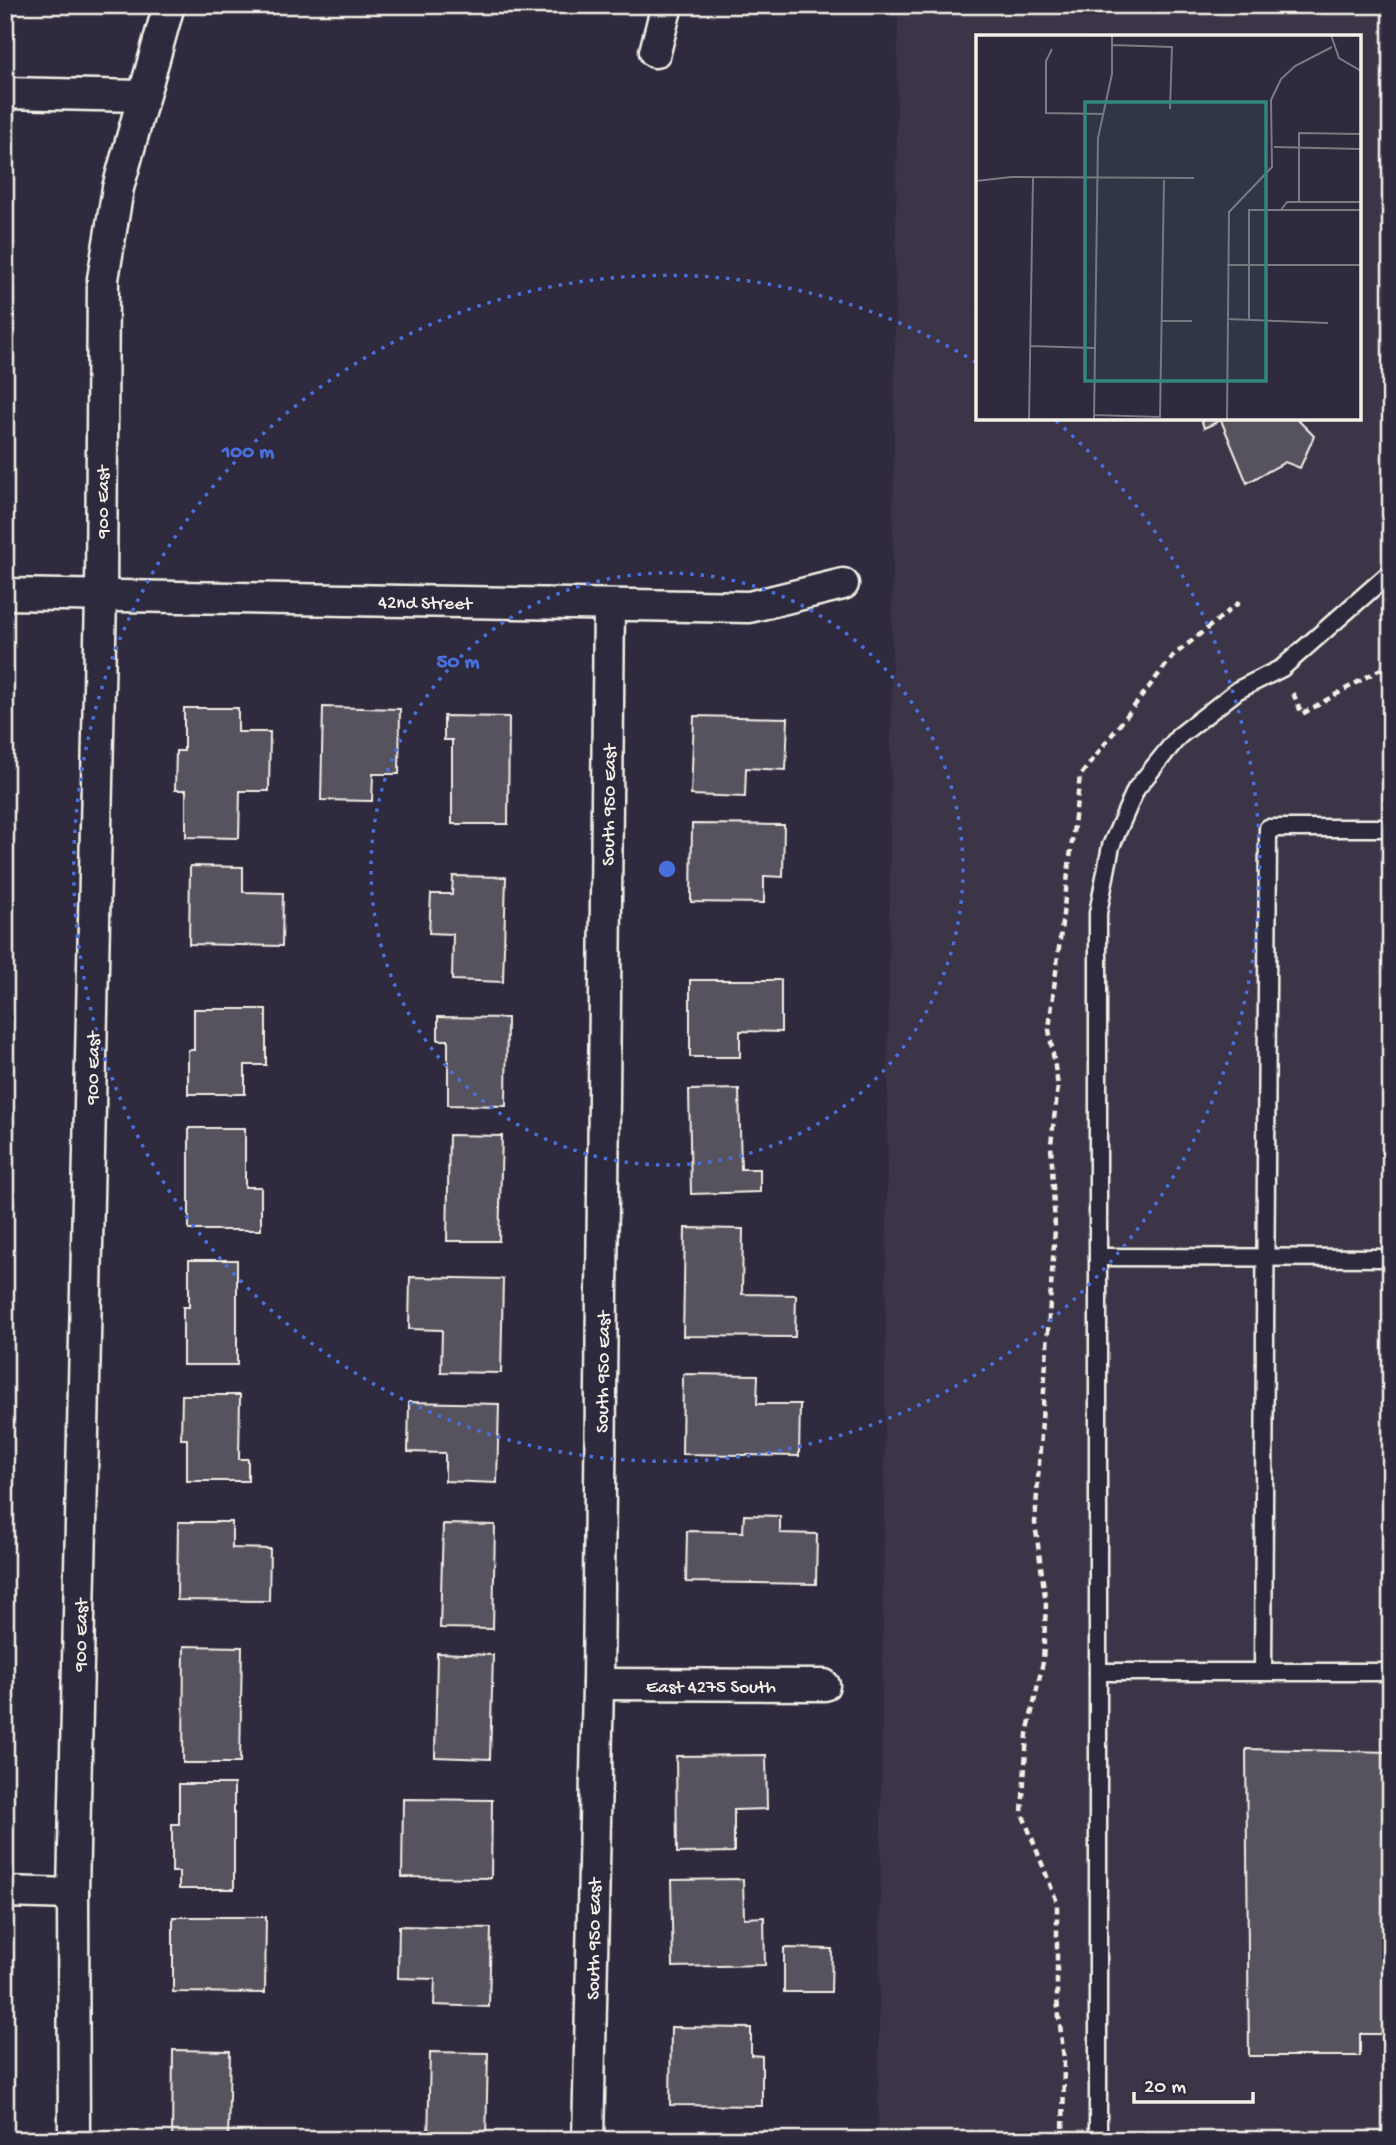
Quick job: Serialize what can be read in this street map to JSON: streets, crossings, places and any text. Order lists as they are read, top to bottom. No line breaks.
{"streets":{"street":["900 East","42nd Street","South 950 East","East 4275 South"]},"crossings":[["900 East","42nd Street"],["42nd Street","South 950 East"],["South 950 East","East 4275 South"]],"scale_bar":"20 m","rings":["100 m","50 m"]}
